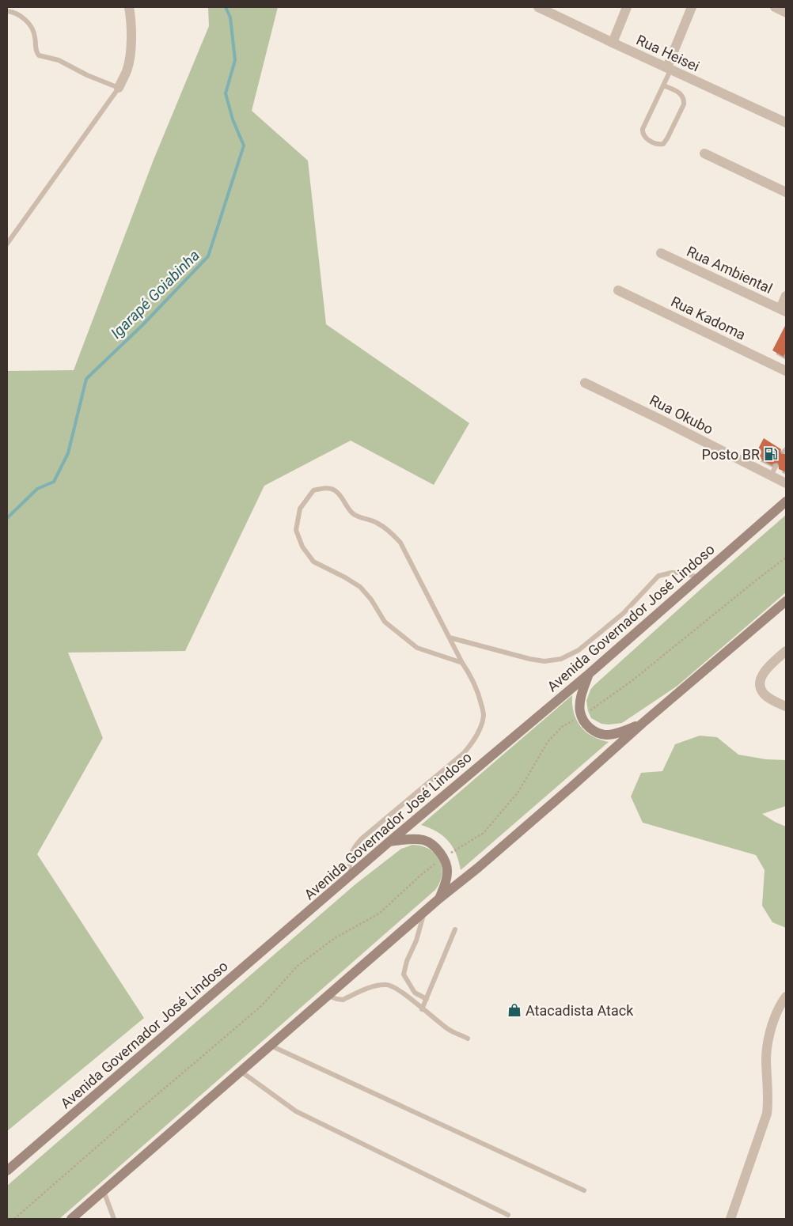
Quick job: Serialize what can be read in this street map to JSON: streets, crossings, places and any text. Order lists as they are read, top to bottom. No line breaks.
{"streets":{"main road":["Avenida Governador José Lindoso"],"street":["Rua Heisei","Rua Ambiental","Rua Kadoma","Rua Okubo"]},"water":["Igarapé Goiabinha"],"places":{"fuel station":["Posto BR"],"shop":["Atacadista Atack"]}}
